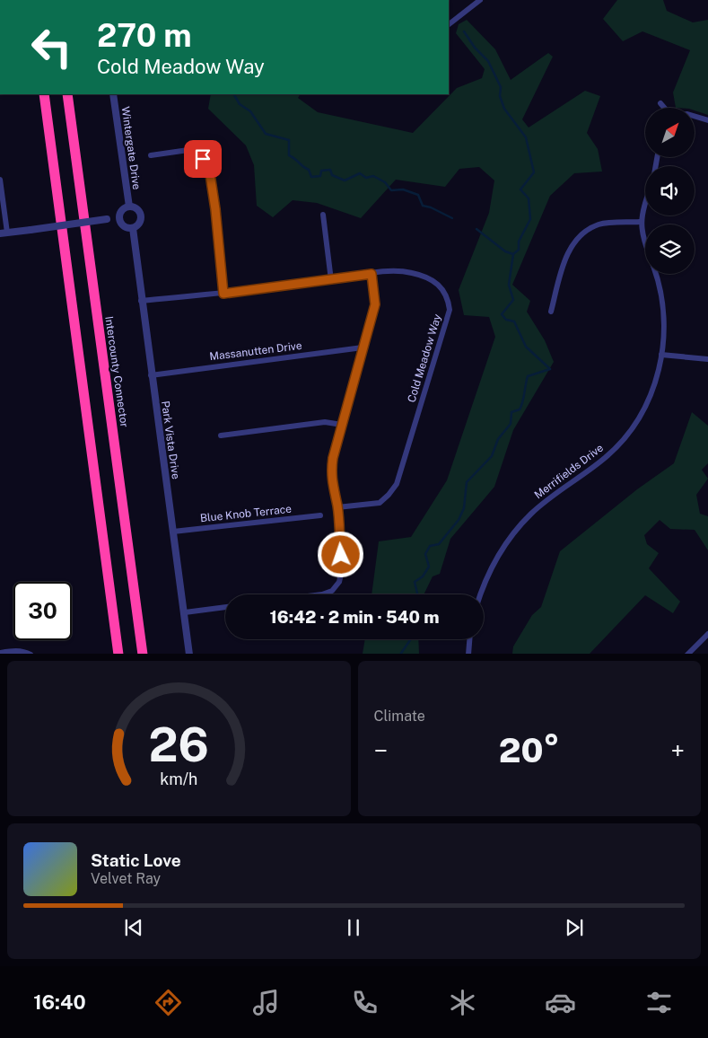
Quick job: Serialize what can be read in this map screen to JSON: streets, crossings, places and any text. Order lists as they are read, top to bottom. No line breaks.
{"streets":{"highway":["Intercounty Connector"],"street":["Wintergate Drive","Massanutten Drive","Cold Meadow Way","Park Vista Drive","Merrifields Drive","Blue Knob Terrace"]},"crossings":[["Wintergate Drive","Park Vista Drive"],["Massanutten Drive","Park Vista Drive"],["Cold Meadow Way","Park Vista Drive"],["Park Vista Drive","Blue Knob Terrace"]],"north":"top right","page":{"turn":["270 m","Cold Meadow Way"],"limit":"30","trip":"16:42 · 2 min · 540 m","tile":"Climate","heat":["−","20°","+"],"song":["Static Love","Velvet Ray"],"tabs":"16:40","gauge":["26","km/h"]}}
